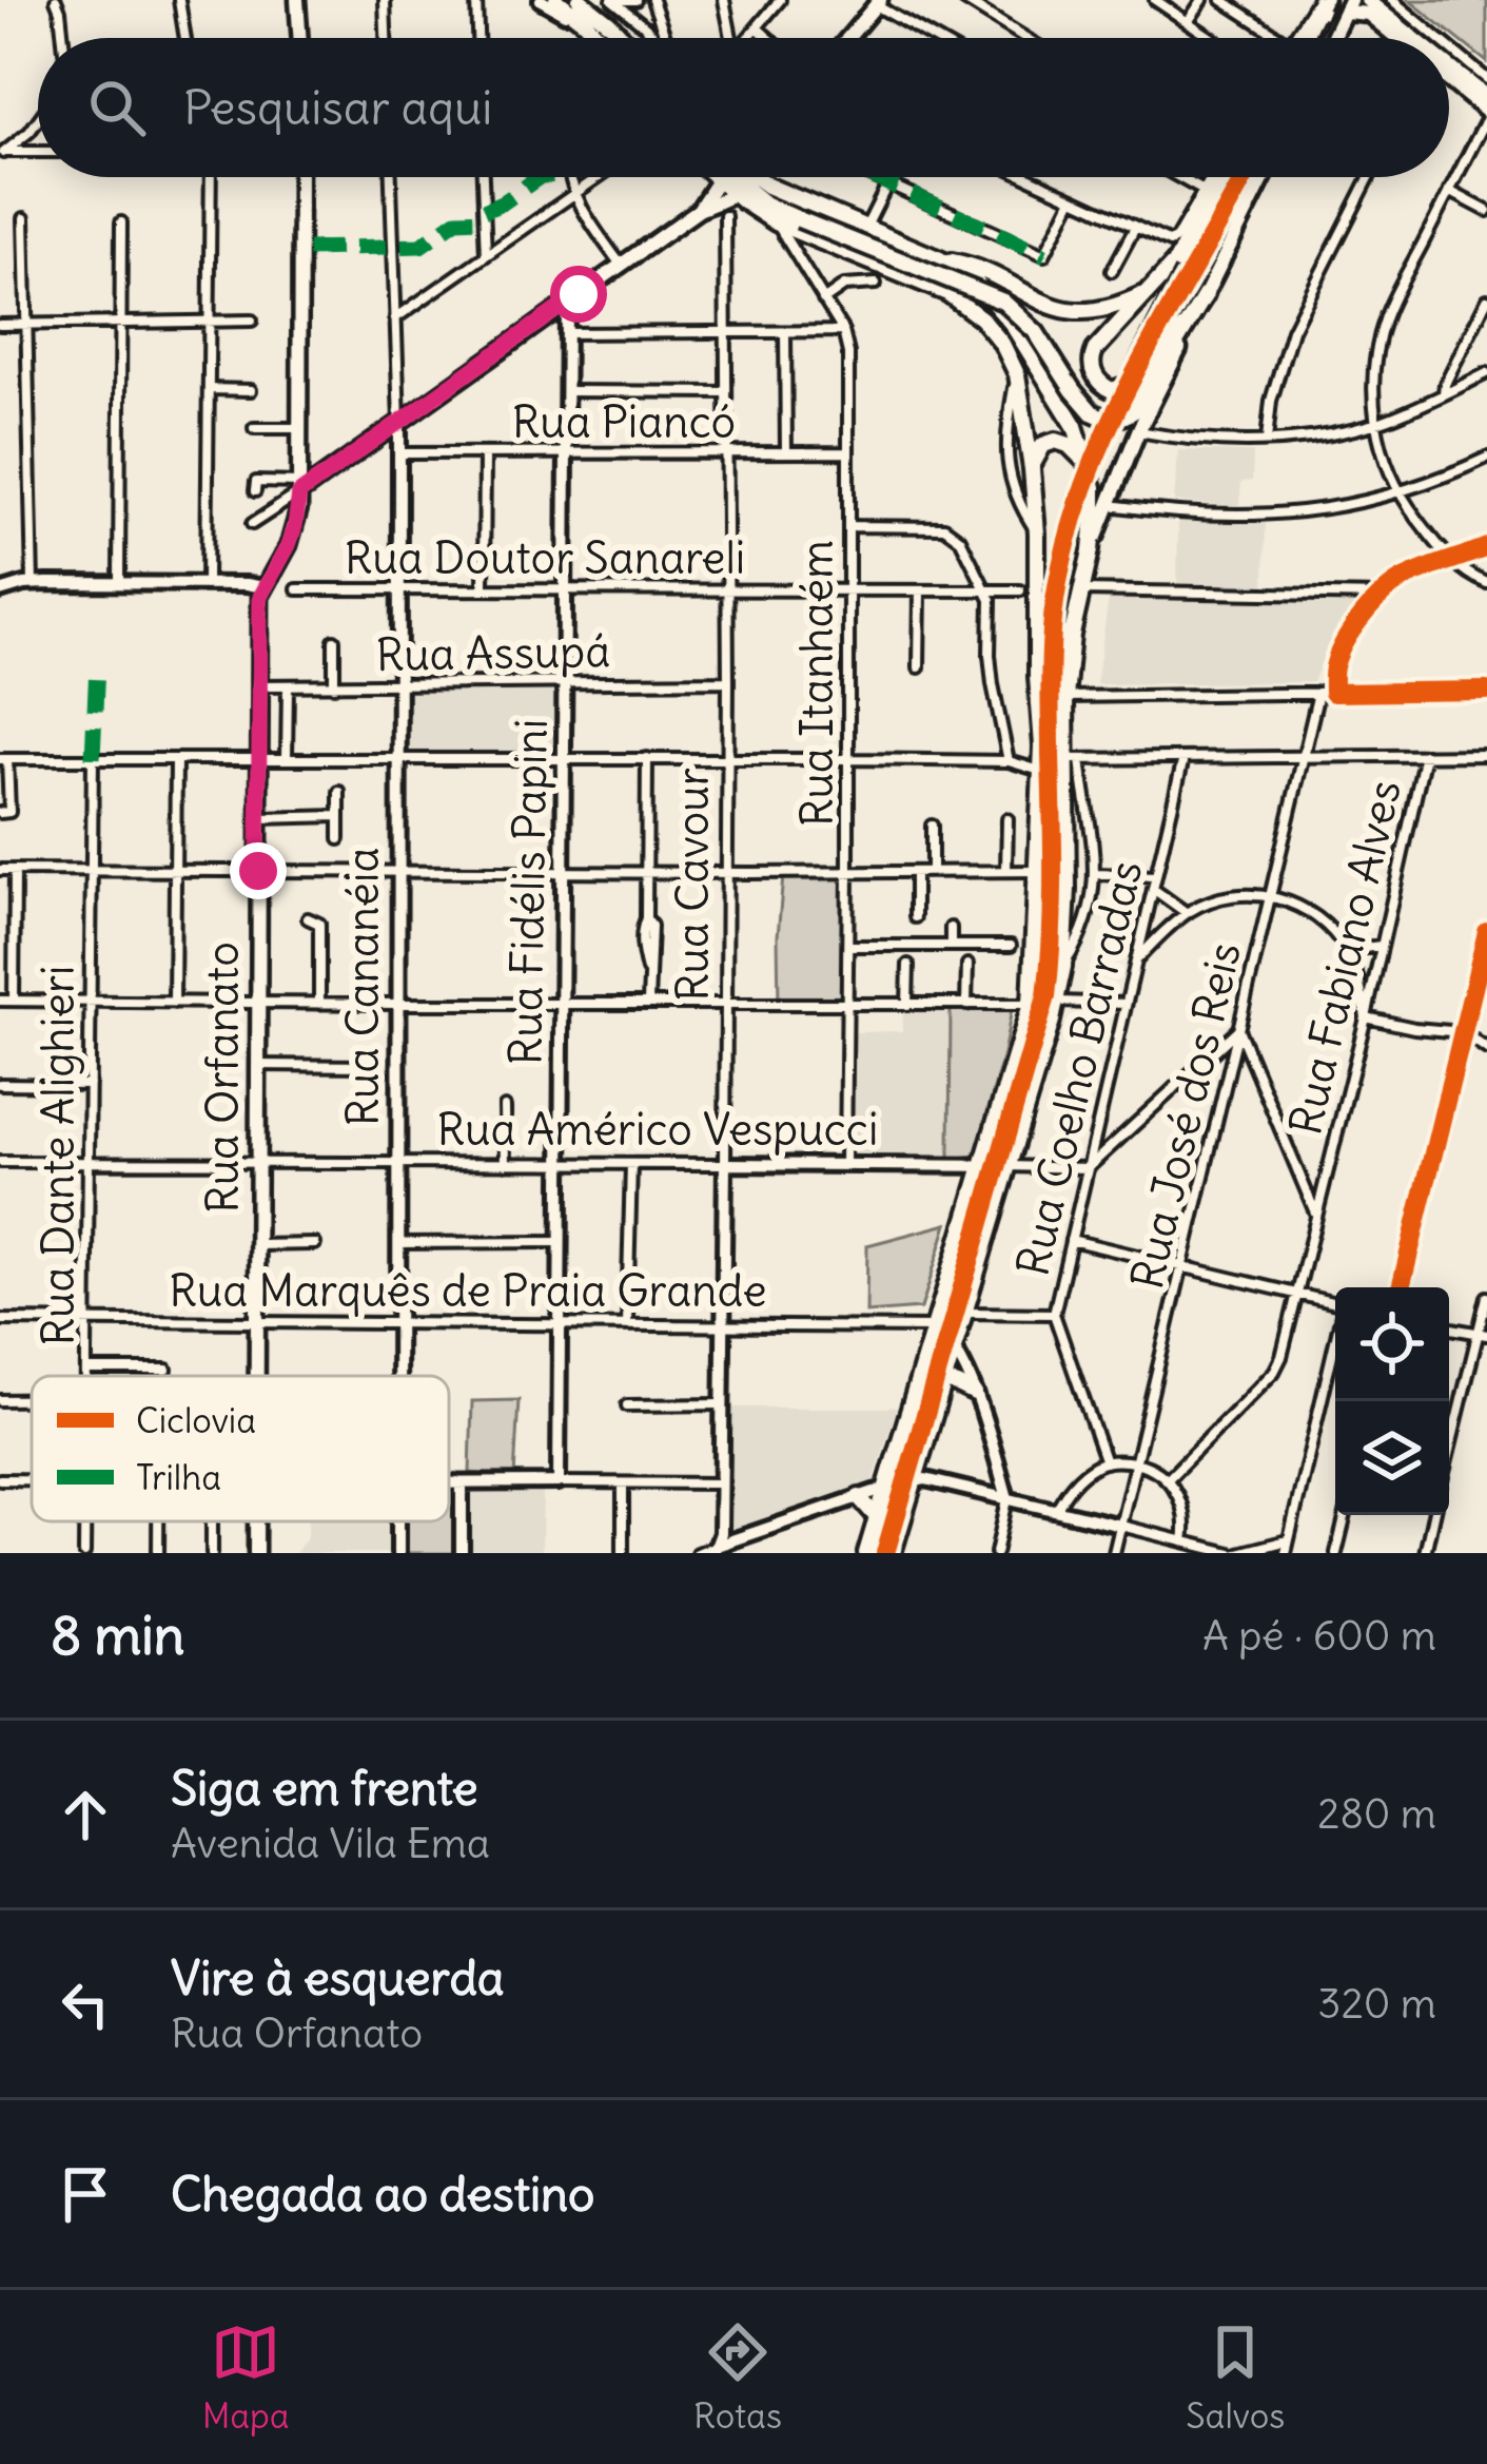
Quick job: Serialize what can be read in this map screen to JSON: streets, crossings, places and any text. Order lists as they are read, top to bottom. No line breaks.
{"streets":{"main road":["Rua Orfanato"],"street":["Rua Piancó","Rua Doutor Sanareli","Rua Assupá","Rua Itanhaém","Rua Cavour","Rua Fidélis Papini","Rua Fabiano Alves","Rua Cananéia","Rua Coelho Barradas","Rua José dos Reis","Rua Américo Vespucci","Rua Dante Alighieri","Rua Marquês de Praia Grande"]},"crossings":[["Rua Piancó","Rua Itanhaém"],["Rua Piancó","Rua Cavour"],["Rua Piancó","Rua Fidélis Papini"],["Rua Piancó","Rua Cananéia"],["Rua Doutor Sanareli","Rua Itanhaém"],["Rua Doutor Sanareli","Rua Cavour"],["Rua Doutor Sanareli","Rua Fidélis Papini"],["Rua Doutor Sanareli","Rua Cananéia"],["Rua Assupá","Rua Cavour"],["Rua Assupá","Rua Fidélis Papini"],["Rua Assupá","Rua Cananéia"],["Rua Assupá","Rua Orfanato"],["Rua Itanhaém","Rua Américo Vespucci"],["Rua Cavour","Rua Américo Vespucci"],["Rua Cavour","Rua Marquês de Praia Grande"],["Rua Fidélis Papini","Rua Américo Vespucci"],["Rua Fidélis Papini","Rua Marquês de Praia Grande"],["Rua Cananéia","Rua Américo Vespucci"],["Rua Cananéia","Rua Marquês de Praia Grande"],["Rua Coelho Barradas","Rua Américo Vespucci"],["Rua Orfanato","Rua Américo Vespucci"],["Rua Orfanato","Rua Marquês de Praia Grande"],["Rua Américo Vespucci","Rua Dante Alighieri"],["Rua Dante Alighieri","Rua Marquês de Praia Grande"]],"legend":["Ciclovia","Trilha"],"page":{"search":"Pesquisar aqui","heading":["8 min","A pé · 600 m"],"list":[["Siga em frente","Avenida Vila Ema","280 m"],["Vire à esquerda","Rua Orfanato","320 m"],"Chegada ao destino"],"nav":["Mapa","Rotas","Salvos"]}}
